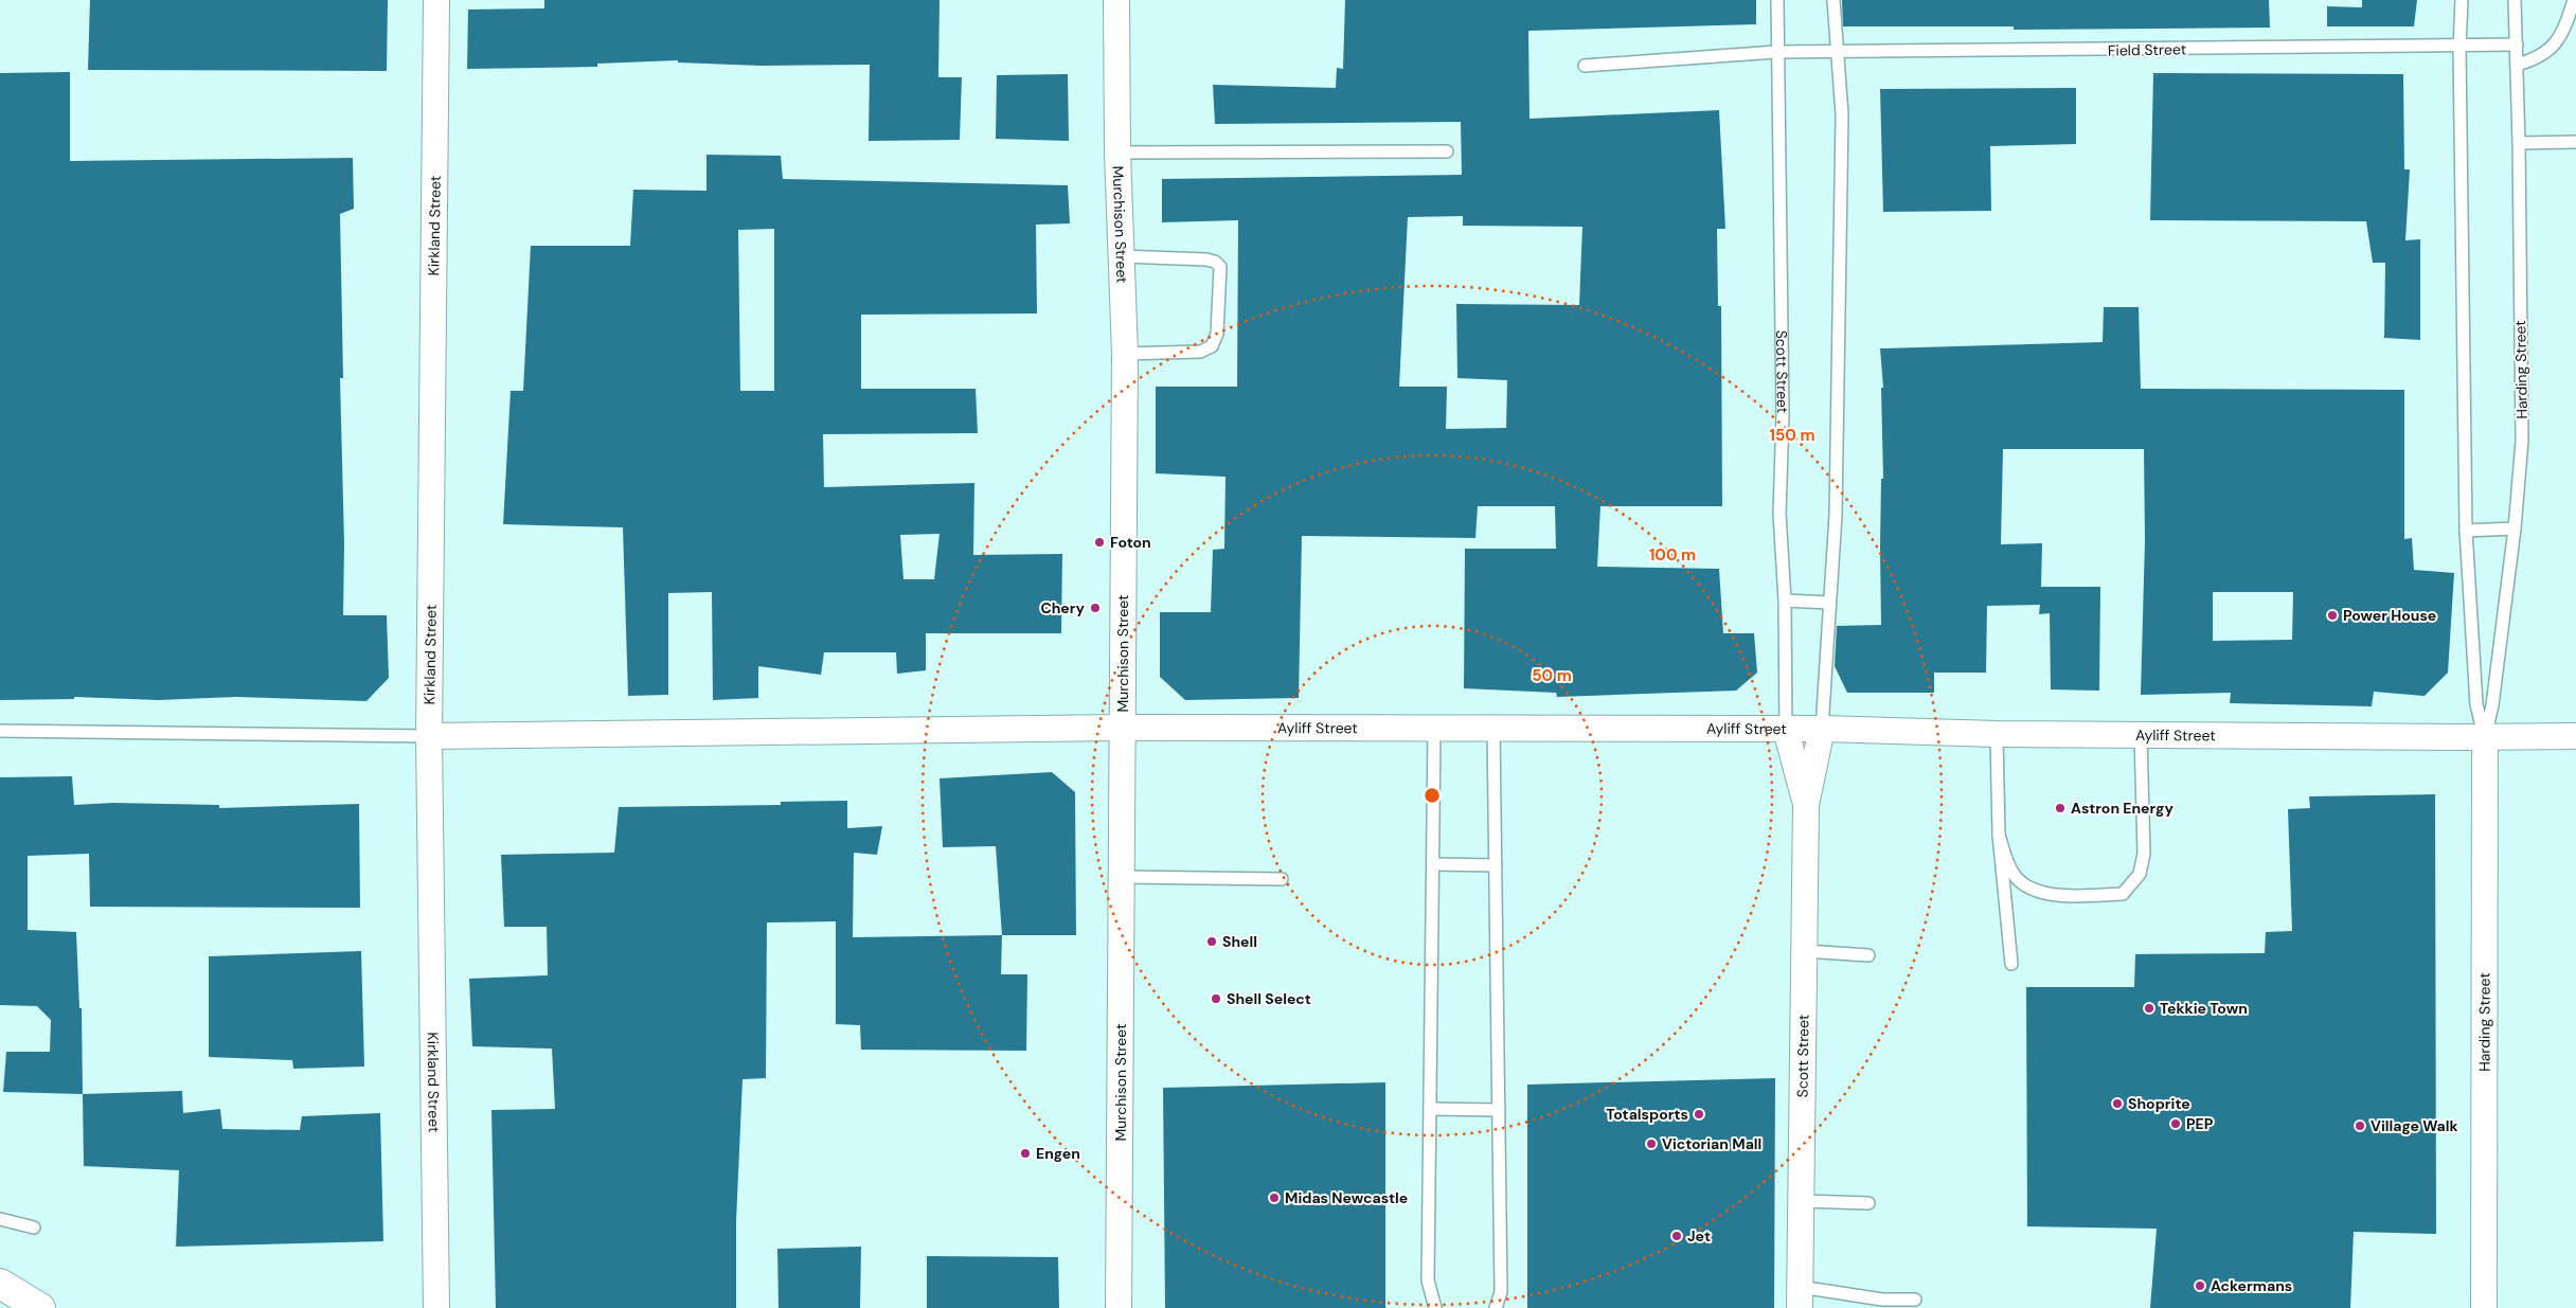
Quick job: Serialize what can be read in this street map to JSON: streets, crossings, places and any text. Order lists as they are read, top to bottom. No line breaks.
{"streets":{"street":["Kirkland Street","Murchison Street","Harding Street","Scott Street","Ayliff Street"],"lane":["Field Street"]},"crossings":[["Field Street","Harding Street"],["Field Street","Scott Street"],["Kirkland Street","Ayliff Street"],["Murchison Street","Ayliff Street"],["Harding Street","Ayliff Street"],["Scott Street","Ayliff Street"]],"places":["Foton","Chery","Power House","Astron Energy","Shell","Shell Select","Tekkie Town","Shoprite","Totalsports","PEP","Village Walk","Victorian Mall","Engen","Midas Newcastle","Jet","Ackermans"],"rings":["150 m","100 m","50 m"]}
